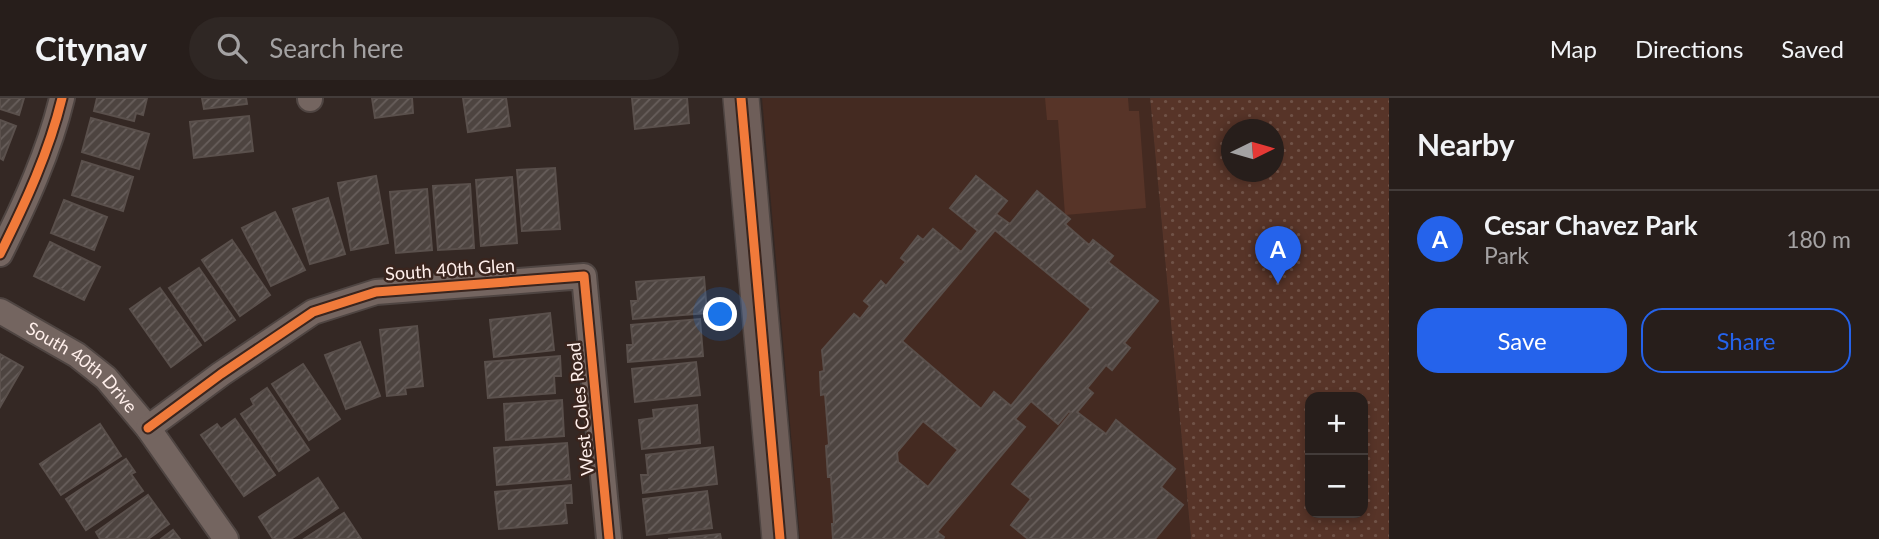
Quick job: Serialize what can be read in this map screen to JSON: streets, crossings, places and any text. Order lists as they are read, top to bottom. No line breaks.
{"streets":{"street":["South 40th Glen","South 40th Drive","West Coles Road"]},"crossings":[["South 40th Glen","South 40th Drive"],["South 40th Glen","West Coles Road"]],"north":"right","page":{"header":"Citynav","search":"Search here","nav":["Map","Directions","Saved"],"heading":"Nearby","list":[{"mark":"A","name":"Cesar Chavez Park","note":"Park","value":"180 m"}],"pins":"A","buttons":["Save","Share"],"map_buttons":["+","−"]}}
